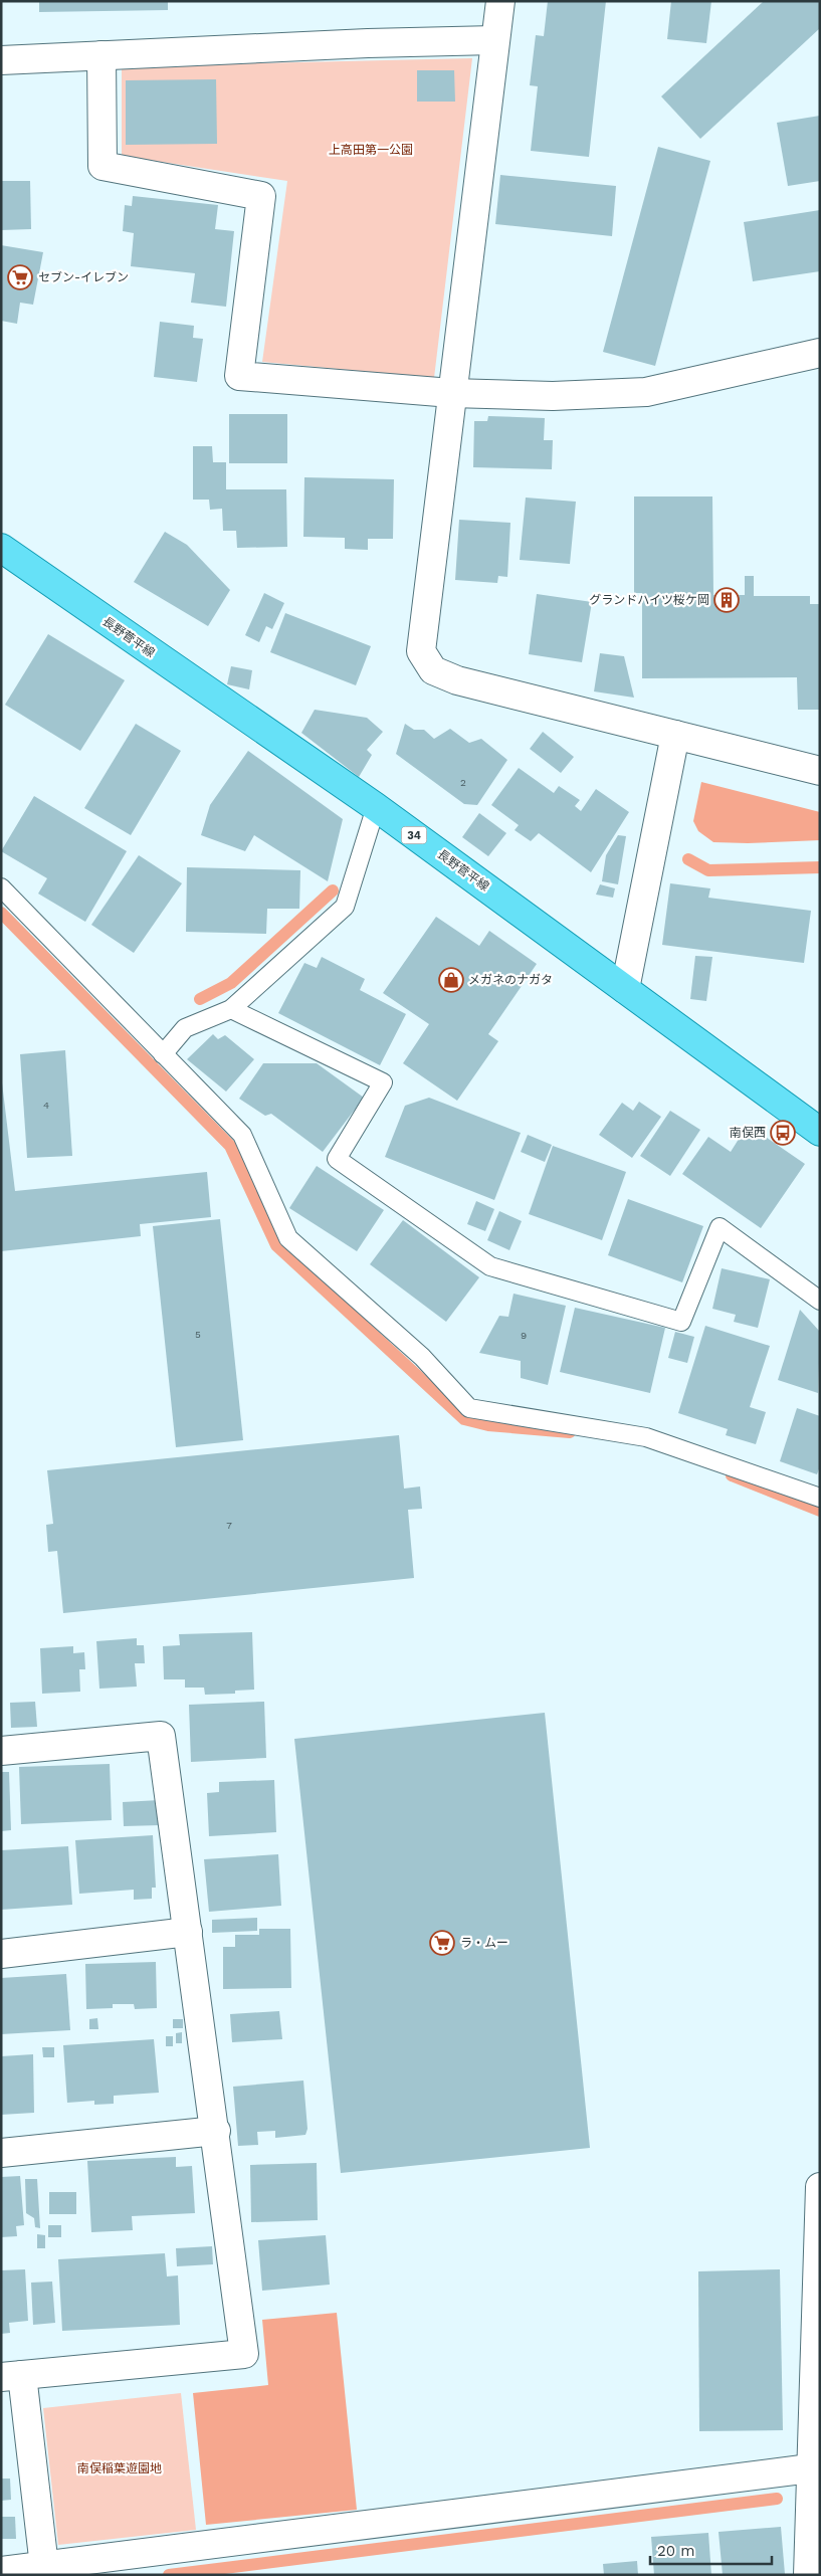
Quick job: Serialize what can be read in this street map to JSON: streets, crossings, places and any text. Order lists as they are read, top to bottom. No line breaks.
{"streets":{"main road":["長野菅平線","34"]},"parks":["上高田第一公園","南俣稲葉遊園地"],"places":{"supermarket":["セブン-イレブン","ラ・ムー"],"building":["グランドハイツ桜ケ岡"],"shop":["メガネのナガタ"],"bus stop":["南俣西"]},"house_numbers":["2","4","5","9","7"],"scale_bar":"20 m"}
